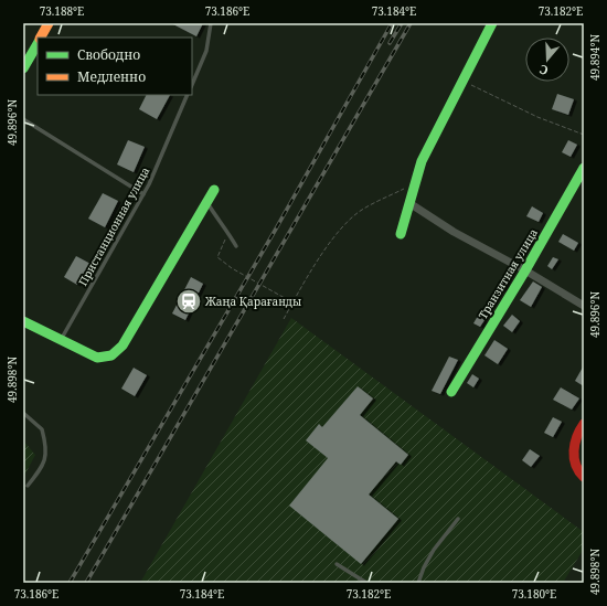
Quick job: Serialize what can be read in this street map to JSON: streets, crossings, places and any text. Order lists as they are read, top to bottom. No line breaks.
{"streets":{"street":["Транзитная улица"],"lane":["Пристанционная улица"]},"places":{"station":["Жаңа Қарағанды"]},"legend":["Свободно","Медленно"],"north":"bottom","coordinates":["73.188°E","73.186°E","73.184°E","73.182°E","49.894°N","49.896°N","49.898°N","73.180°E"]}
